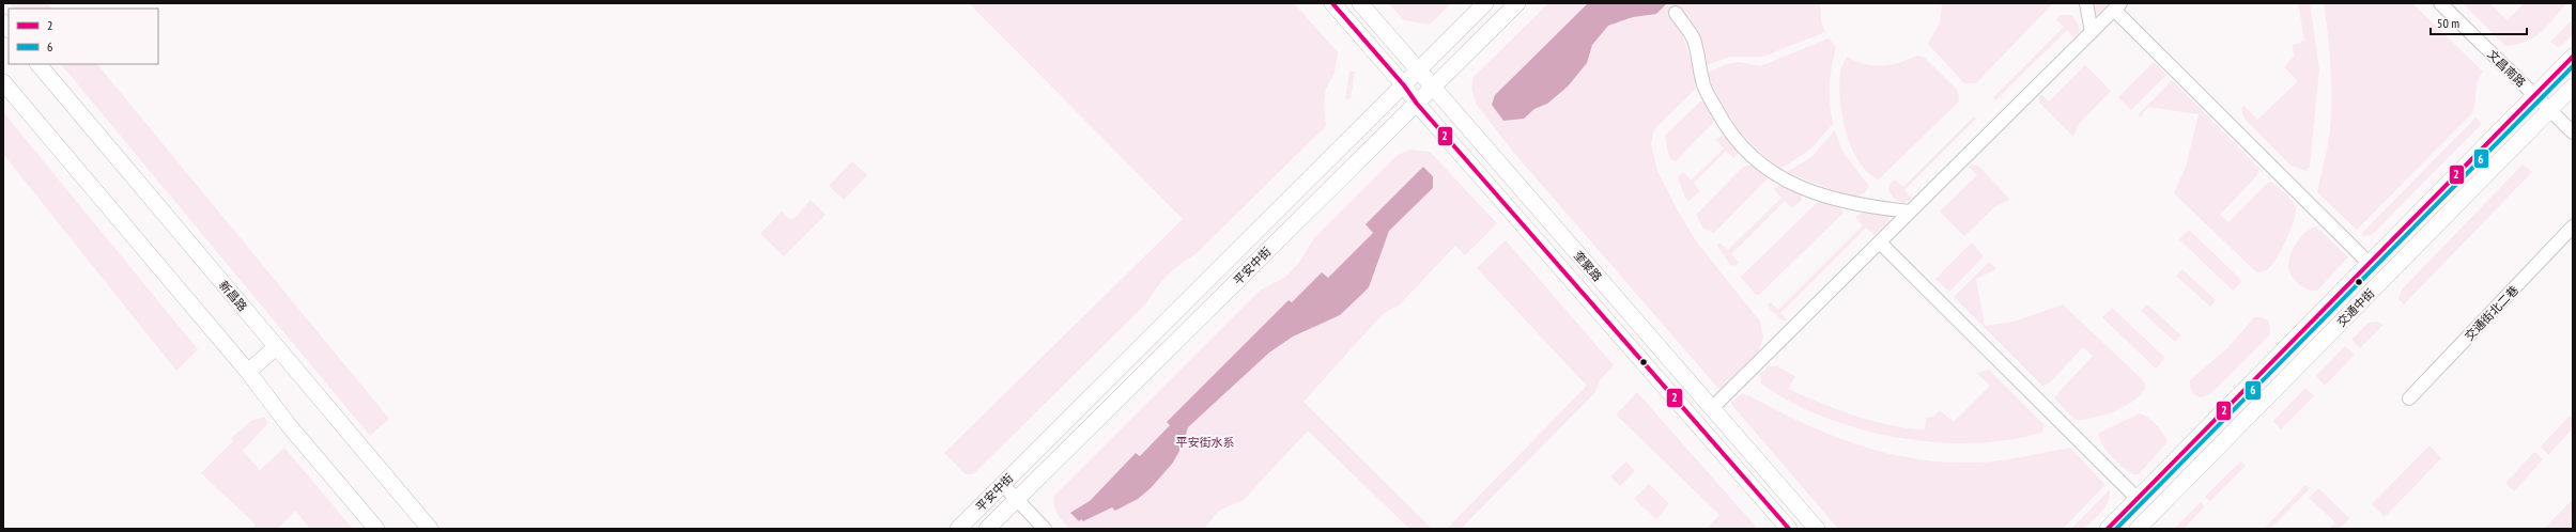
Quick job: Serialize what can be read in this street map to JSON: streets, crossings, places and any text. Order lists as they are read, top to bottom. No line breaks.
{"streets":{"main road":["平安中街","奎聚路","新昌路","交通中街"],"street":["文昌南路","交通街北二巷"]},"crossings":[["文昌南路","交通中街"],["平安中街","奎聚路"]],"parks":["平安街水系"],"lines":["transit line 2","transit line 6"],"legend":["2","6"],"scale_bar":"50 m"}
